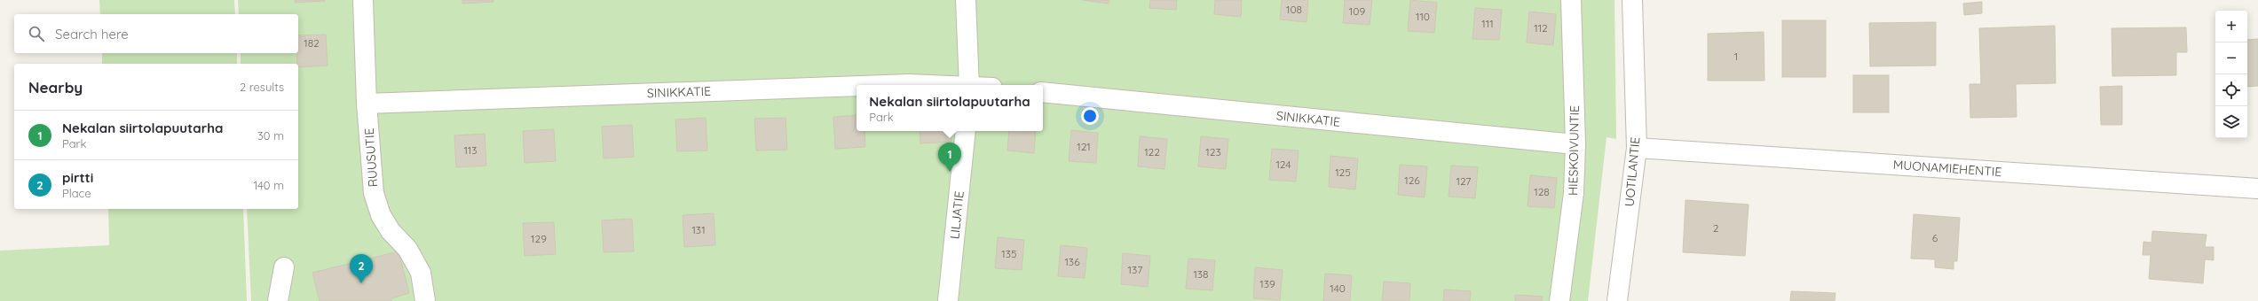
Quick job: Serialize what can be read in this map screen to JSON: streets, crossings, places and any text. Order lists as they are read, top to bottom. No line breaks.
{"streets":{"street":["SINIKKATIE","HIESKOIVUNTIE","RUUSUTIE","MUONAMIEHENTIE","UOTILANTIE","LILJATIE"]},"crossings":[["SINIKKATIE","HIESKOIVUNTIE"],["SINIKKATIE","RUUSUTIE"],["MUONAMIEHENTIE","UOTILANTIE"]],"house_numbers":["108","109","110","111","112","182","1","121","113","122","123","124","125","126","127","128","2","131","6","129","135","136","137","138","139","140"],"page":{"map_buttons":["+","−"],"search":"Search here","heading":["Nearby","2 results"],"popup":["Nekalan siirtolapuutarha","Park"],"list":[{"mark":"1","name":"Nekalan siirtolapuutarha","note":"Park","value":"30 m"},{"mark":"2","name":"pirtti","note":"Place","value":"140 m"}],"pins":["1","2"]}}
